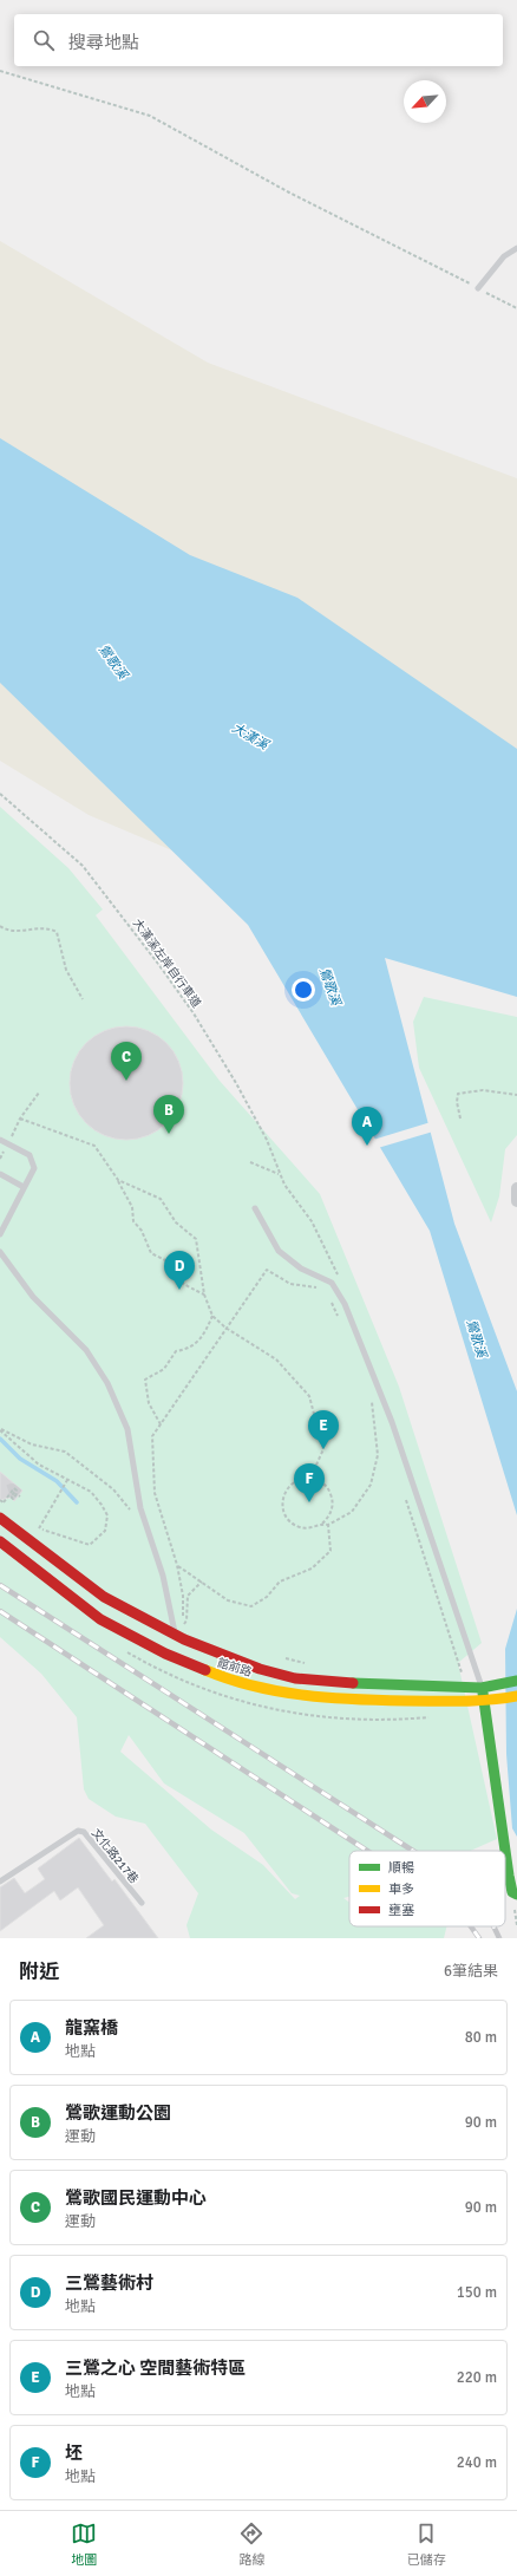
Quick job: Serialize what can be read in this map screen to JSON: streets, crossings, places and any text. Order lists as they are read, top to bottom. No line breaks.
{"streets":{"street":["館前路"],"lane":["文化路217巷"],"path":["大漢溪左岸自行車道"]},"water":["鶯歌溪","大漢溪"],"legend":["順暢","車多","壅塞"],"north":"bottom left","page":{"search":"搜尋地點","pins":["C","B","A","D","E","F"],"heading":["附近","6筆結果"],"list":[{"mark":"A","name":"龍窯橋","note":"地點","value":"80 m"},{"mark":"B","name":"鶯歌運動公園","note":"運動","value":"90 m"},{"mark":"C","name":"鶯歌國民運動中心","note":"運動","value":"90 m"},{"mark":"D","name":"三鶯藝術村","note":"地點","value":"150 m"},{"mark":"E","name":"三鶯之心 空間藝術特區","note":"地點","value":"220 m"},{"mark":"F","name":"坯","note":"地點","value":"240 m"}],"nav":["地圖","路線","已儲存"]}}
